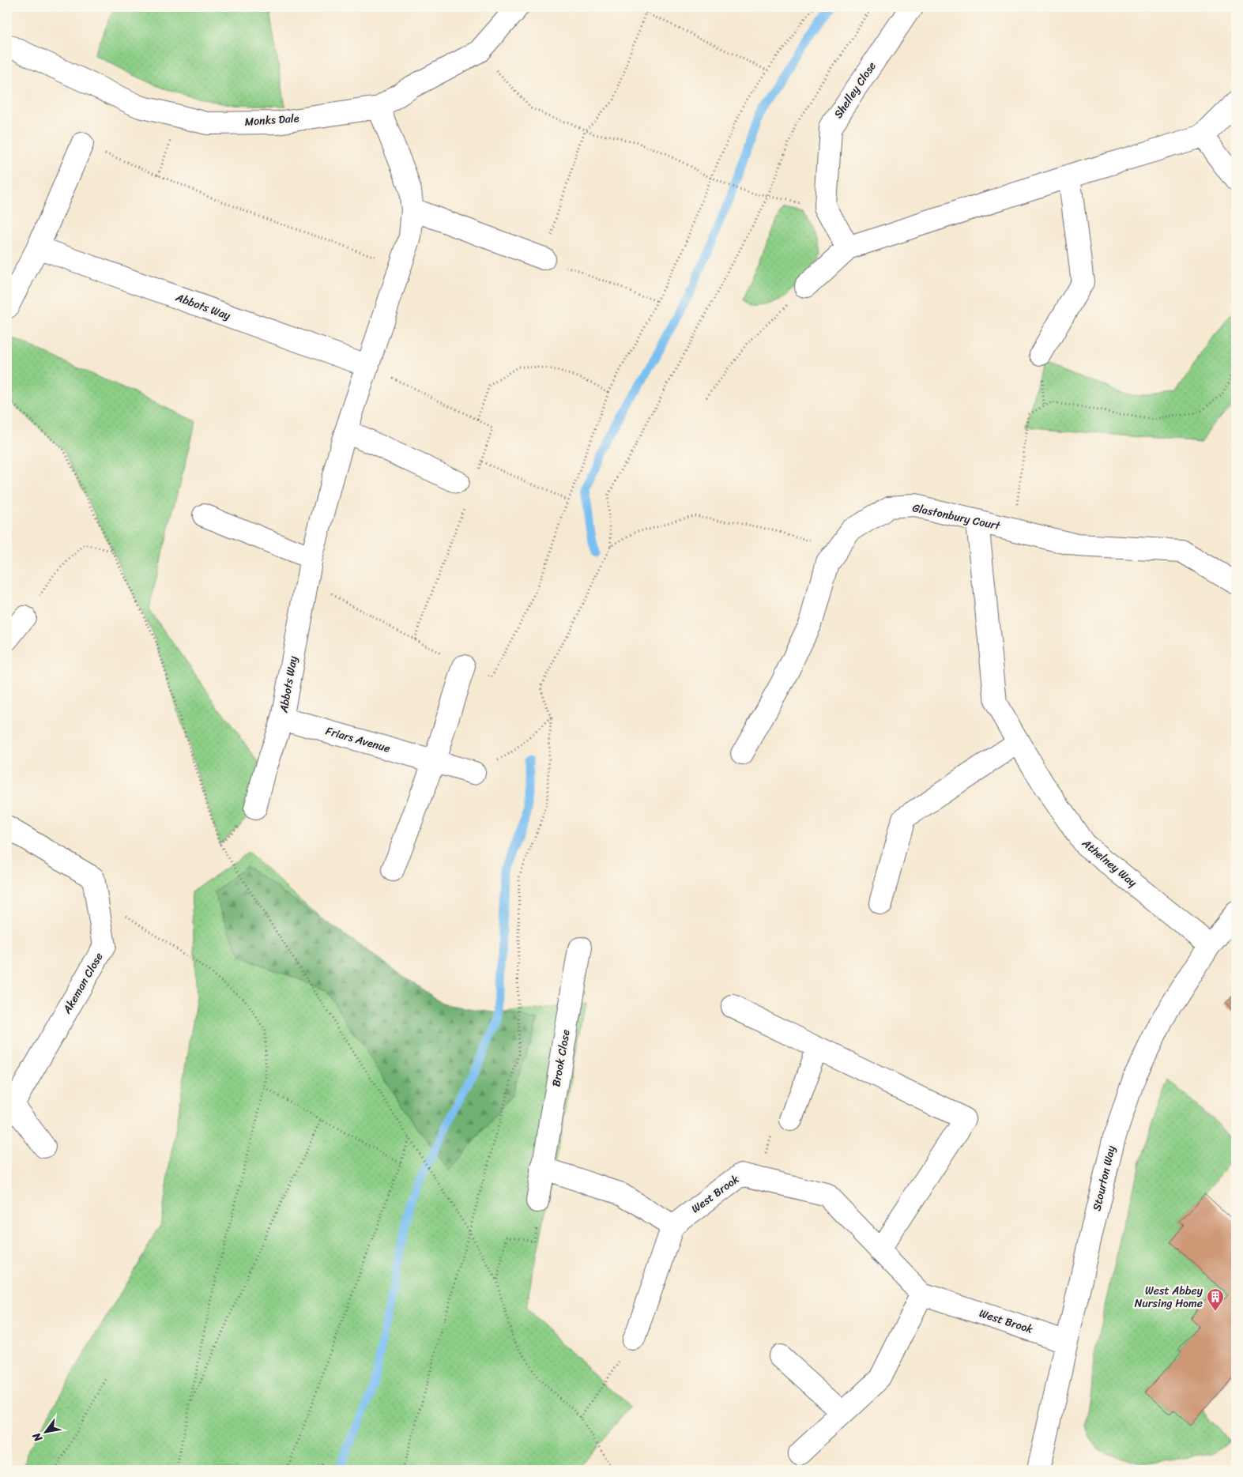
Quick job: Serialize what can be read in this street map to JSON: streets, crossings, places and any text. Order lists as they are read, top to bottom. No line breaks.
{"streets":{"street":["Shelley Close","Monks Dale","Abbots Way","Glastonbury Court","Friars Avenue","Athelney Way","Akeman Close","Brook Close","Stourton Way","West Brook"]},"crossings":[["Monks Dale","Abbots Way"],["Abbots Way","Friars Avenue"],["Glastonbury Court","Athelney Way"],["Athelney Way","Stourton Way"],["Stourton Way","West Brook"]],"places":{"building":["West Abbey Nursing Home"]},"north":"bottom left"}
